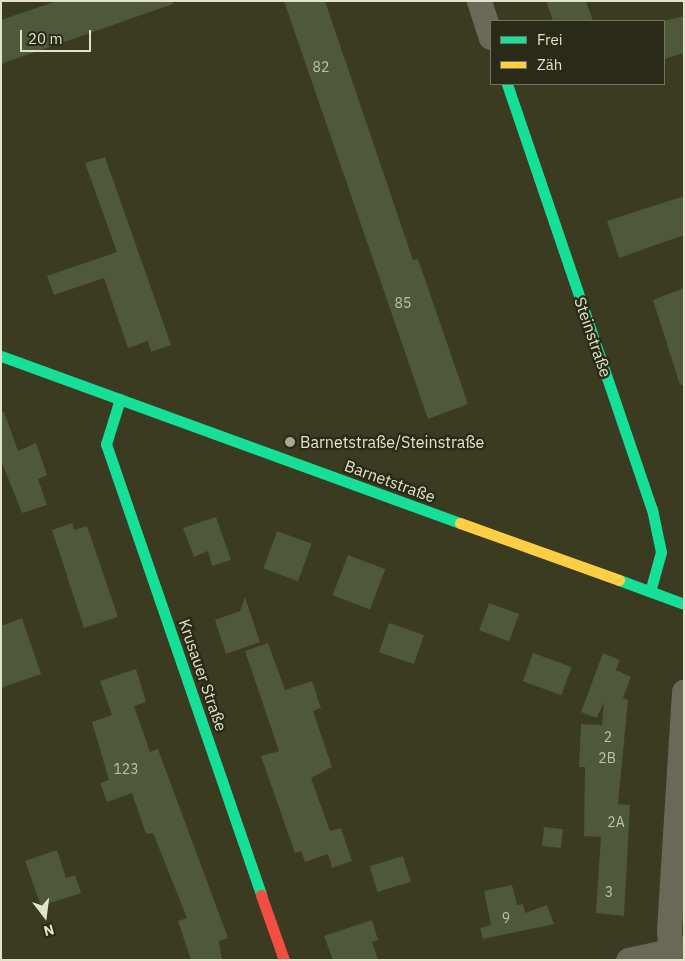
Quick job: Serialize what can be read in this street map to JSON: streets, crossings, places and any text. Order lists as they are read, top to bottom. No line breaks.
{"streets":{"street":["Steinstraße","Barnetstraße","Krusauer Straße"]},"crossings":[["Steinstraße","Barnetstraße"],["Barnetstraße","Krusauer Straße"]],"places":["Barnetstraße/Steinstraße"],"house_numbers":["82","85","2","2B","123","2A","3","9"],"legend":["Frei","Zäh"],"scale_bar":"20 m","north":"bottom"}
